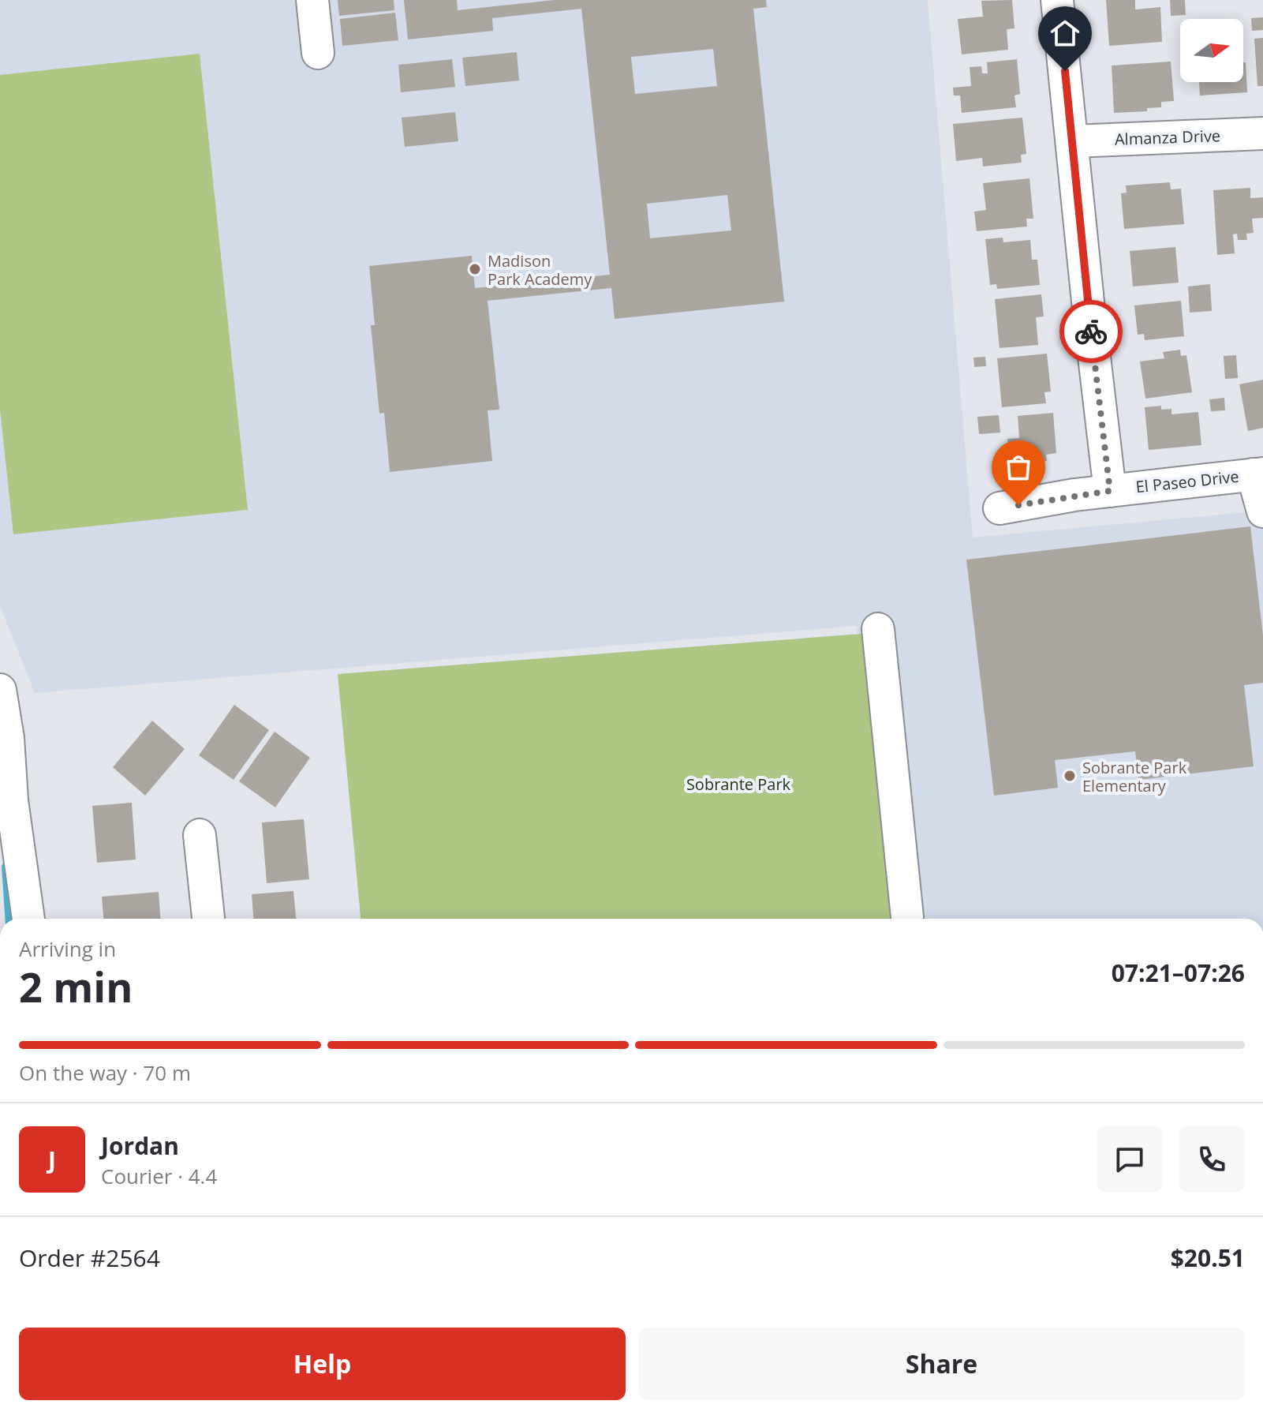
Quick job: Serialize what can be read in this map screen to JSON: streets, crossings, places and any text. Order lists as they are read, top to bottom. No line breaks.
{"streets":{"street":["Almanza Drive","El Paseo Drive"]},"parks":["Sobrante Park"],"places":["Madison Park Academy","Sobrante Park Elementary"],"north":"right","page":{"heading":["2 min","Arriving in","07:21–07:26"],"panel":["Jordan","Courier · 4.4","Order #2564","$20.51"],"bar":"On the way · 70 m","round":"J","buttons":["Help","Share"]}}
